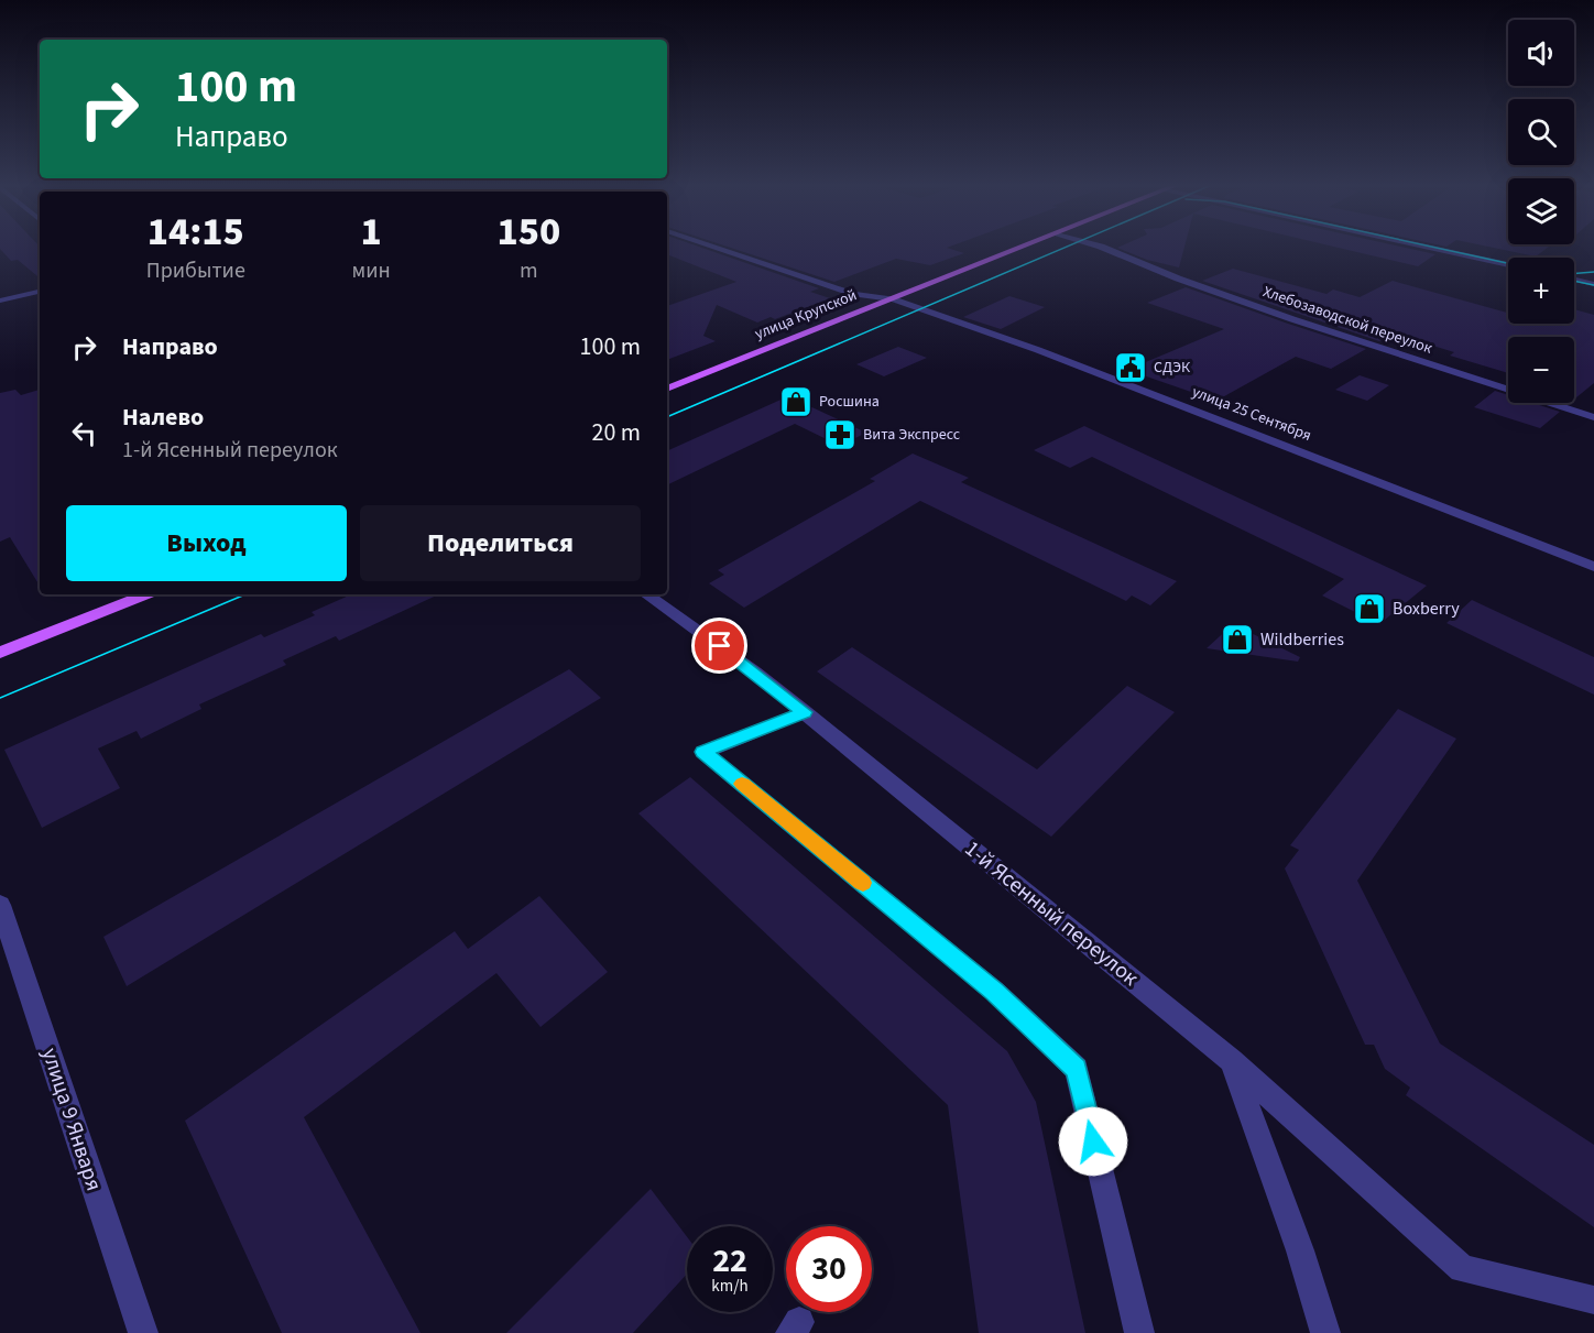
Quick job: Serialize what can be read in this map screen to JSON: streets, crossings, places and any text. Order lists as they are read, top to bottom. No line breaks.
{"streets":{"main road":["улица Крупской"],"street":["Хлебозаводской переулок","улица 25 Сентября","1-й Ясенный переулок","улица 9 Января"]},"crossings":[["улица Крупской","улица 25 Сентября"]],"places":{"public building":["СДЭК"],"shop":["Росшина","Boxberry","Wildberries"],"pharmacy":["Вита Экспресс"]},"page":{"map_buttons":["+","−"],"turn":["100 m","Направо"],"eta":["14:15","Прибытие","1","мин","150","m"],"list":[{"name":"Направо","value":"100 m"},{"name":"Налево","note":"1-й Ясенный переулок","value":"20 m"}],"buttons":["Выход","Поделиться"],"speed":"22 km/h","limit":"30"}}
